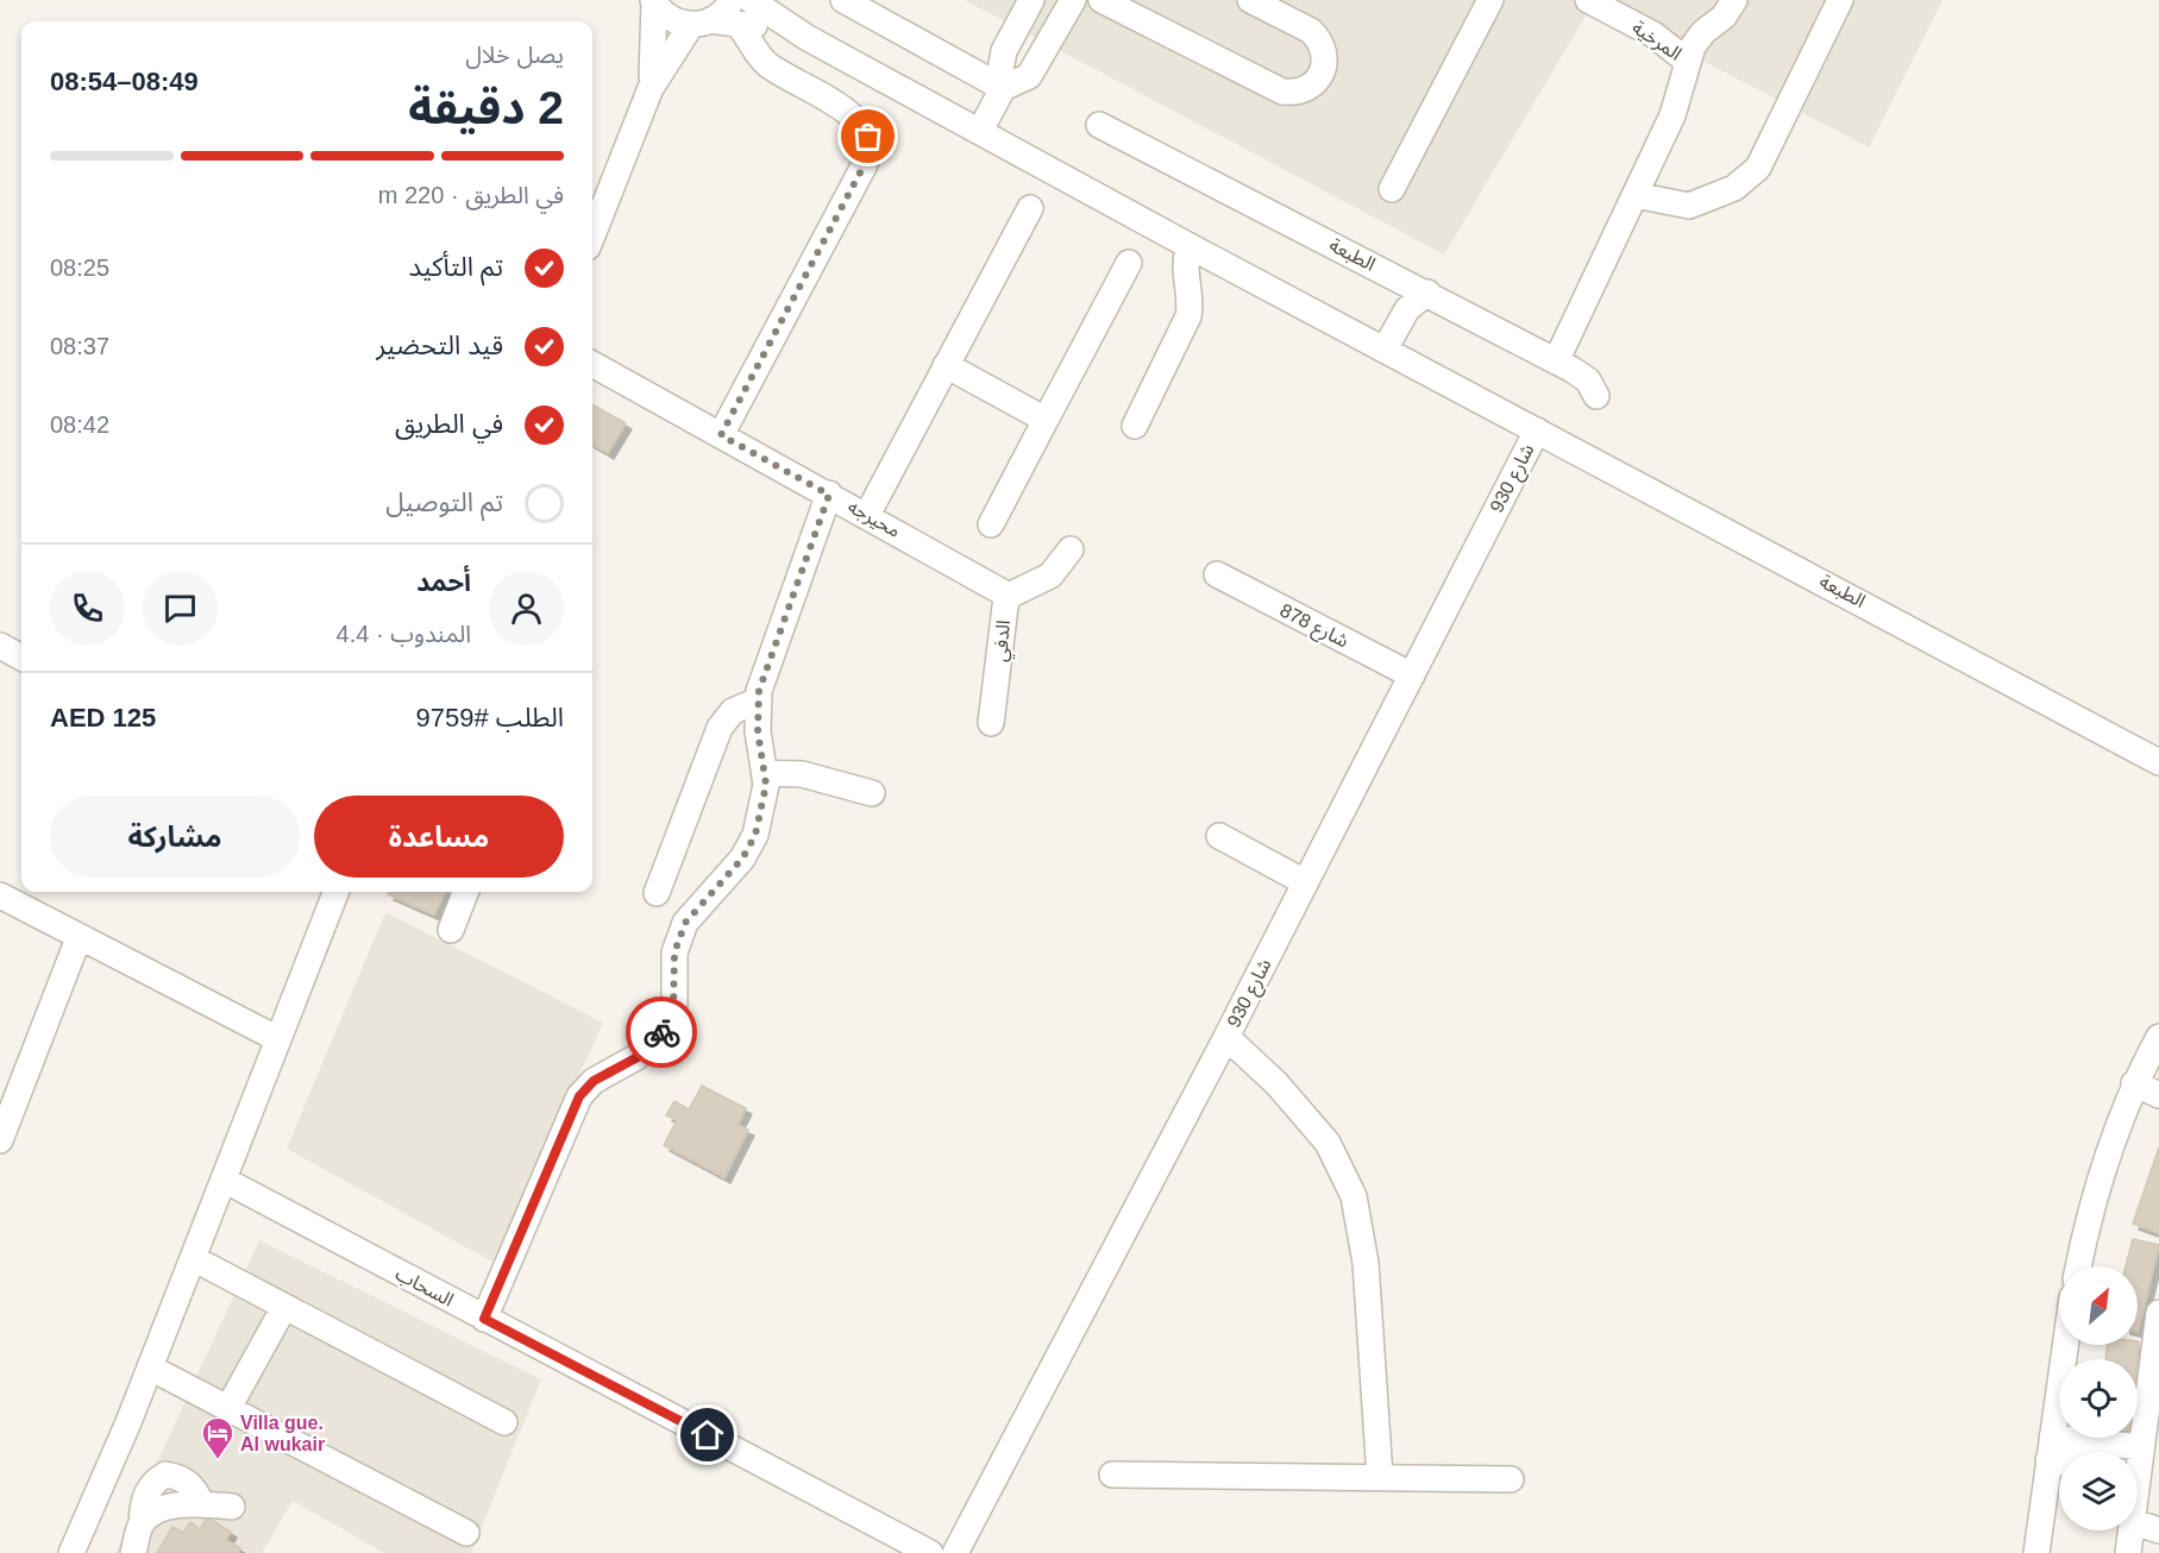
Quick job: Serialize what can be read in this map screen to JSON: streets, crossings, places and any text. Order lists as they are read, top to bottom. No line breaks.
{"streets":{"street":["المرخية","الطبعة","شارع 930","محيرجه","شارع 878","الدفي","السحاب"]},"crossings":[["الطبعة","شارع 930"],["شارع 930","شارع 878"],["محيرجه","الدفي"]],"places":{"hotel":["Villa gue. Al wukair"]},"north":"top right","page":{"heading":["2 دقيقة","يصل خلال","08:49–08:54"],"panel":["أحمد","المندوب · 4.4","الطلب #9759","AED 125"],"bar":"في الطريق · 220 m","list":[["تم التأكيد","08:25"],["قيد التحضير","08:37"],["في الطريق","08:42"],"تم التوصيل"],"buttons":["مساعدة","مشاركة"]}}
